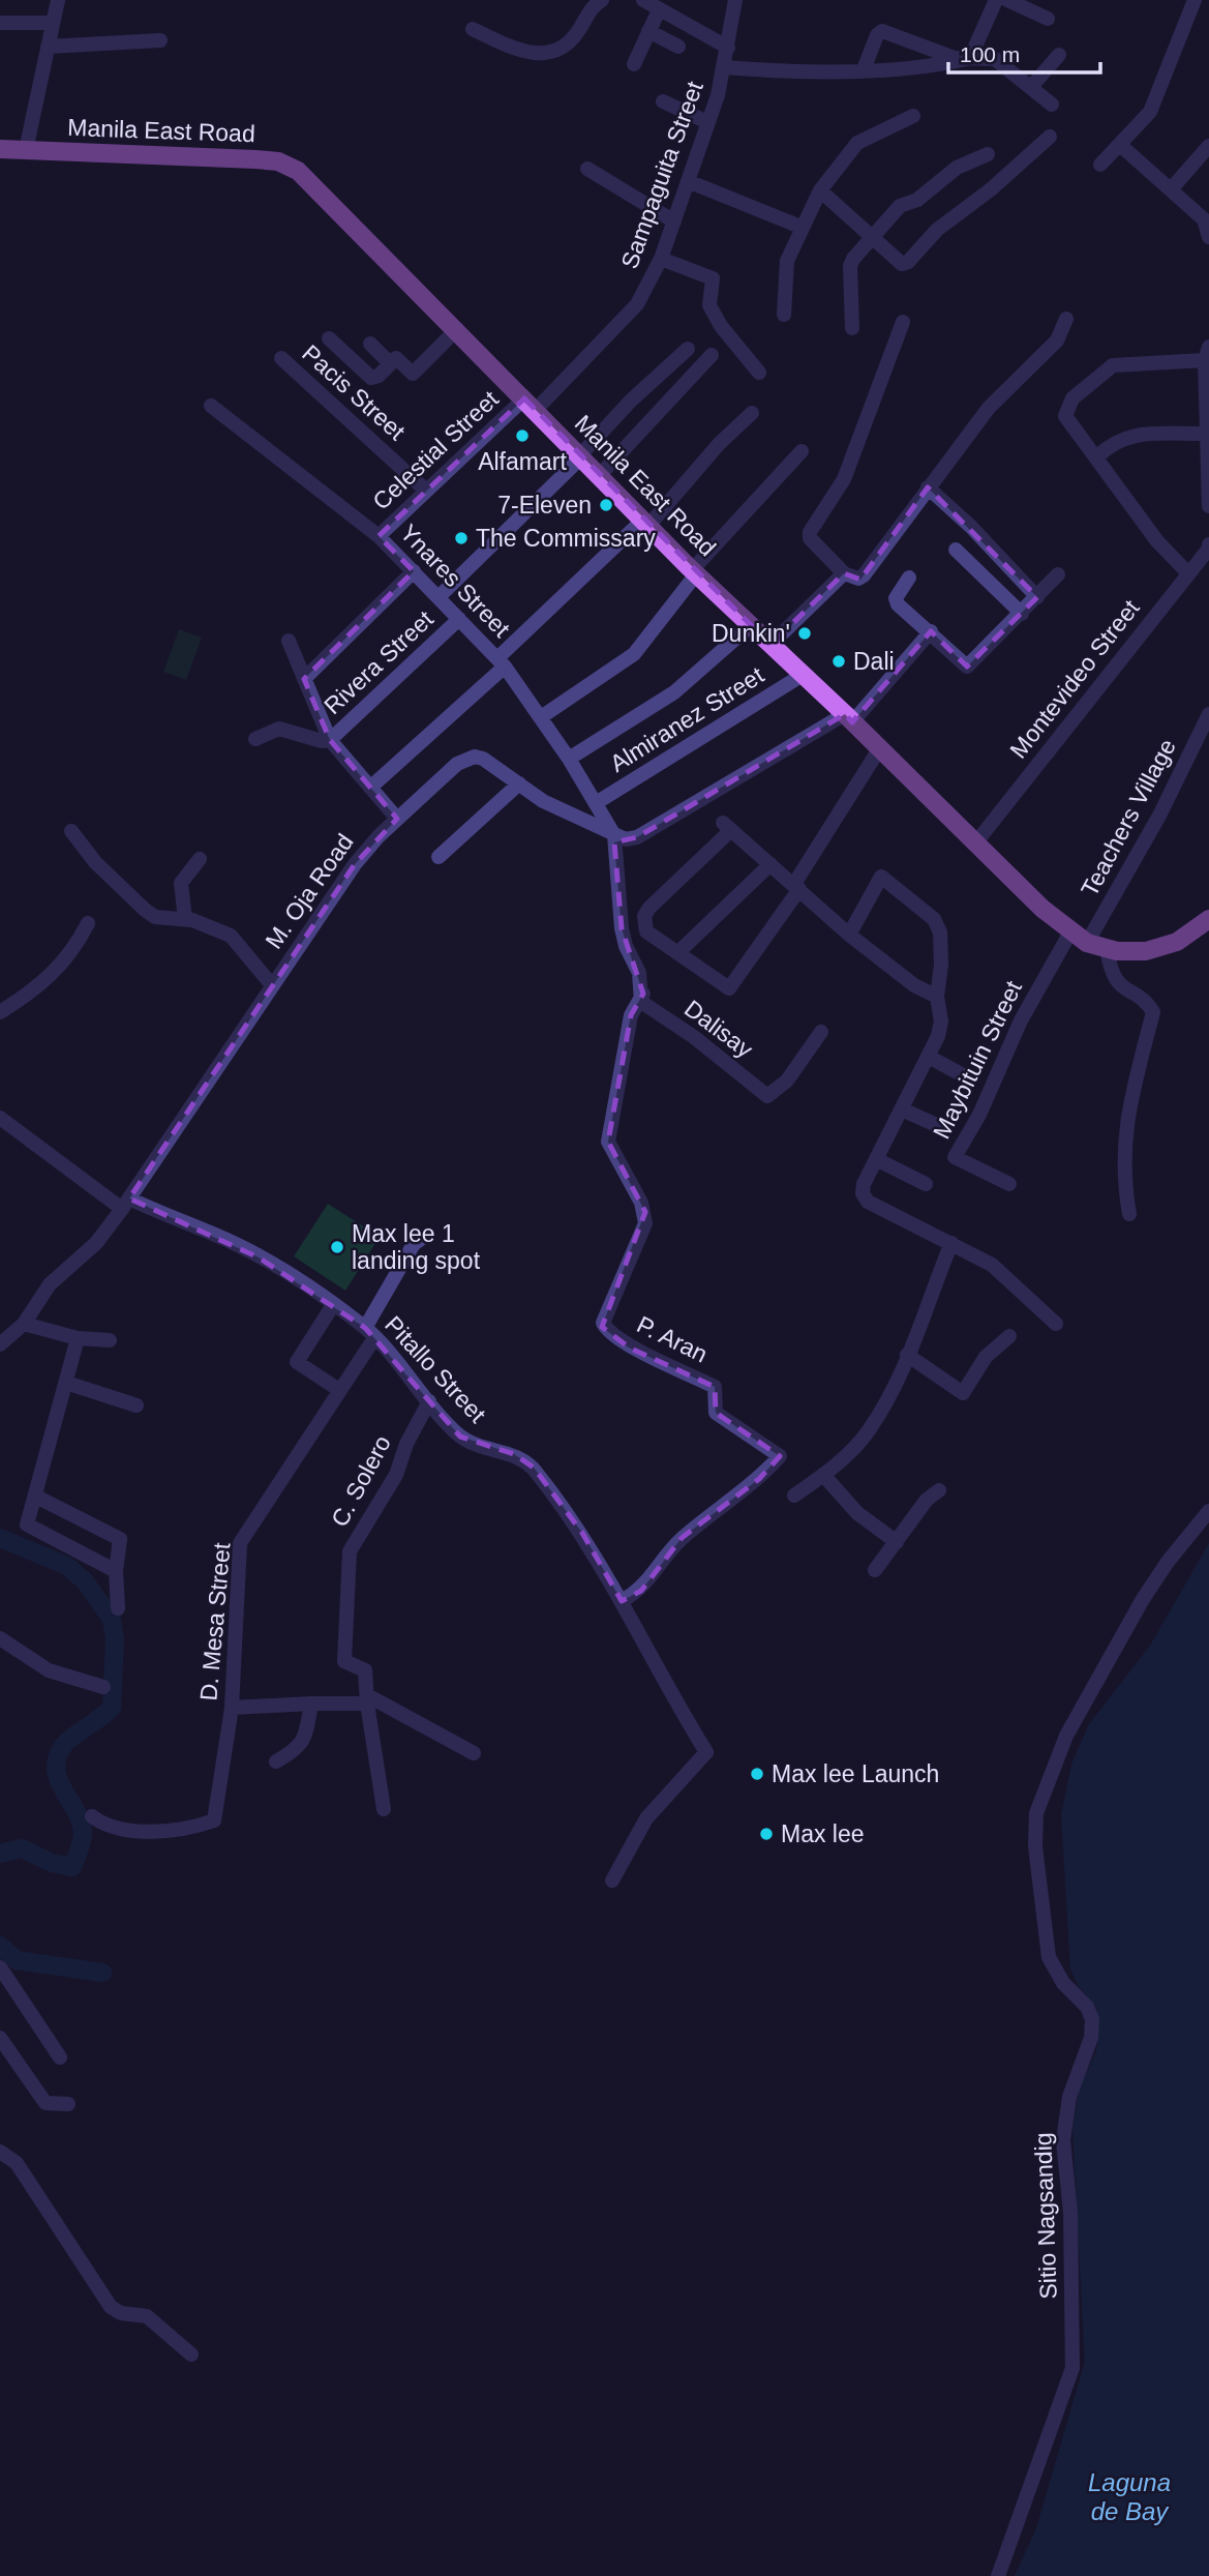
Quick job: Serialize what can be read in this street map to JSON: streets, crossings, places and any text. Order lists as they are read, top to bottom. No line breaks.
{"streets":{"main road":["Manila East Road"],"street":["Sampaguita Street","Pacis Street","Celestial Street","Ynares Street","Rivera Street","Montevideo Street","Almiranez Street","Teachers Village","M. Oja Road","Dalisay","Maybituin Street","P. Aran","Pitallo Street","C. Solero","D. Mesa Street","Sitio Nagsandig"]},"crossings":[["Manila East Road","Sampaguita Street"],["Manila East Road","Celestial Street"],["Manila East Road","Montevideo Street"],["Manila East Road","Almiranez Street"],["Manila East Road","Teachers Village"],["Manila East Road","Maybituin Street"],["Sampaguita Street","Celestial Street"],["Pacis Street","Celestial Street"],["Celestial Street","Ynares Street"],["Ynares Street","Rivera Street"],["Ynares Street","Almiranez Street"],["Ynares Street","M. Oja Road"],["M. Oja Road","Pitallo Street"],["Dalisay","P. Aran"],["P. Aran","Pitallo Street"],["Pitallo Street","C. Solero"],["Pitallo Street","D. Mesa Street"]],"water":["Laguna de Bay"],"places":["Alfamart","7-Eleven","The Commissary","Dunkin'","Dali","Max lee 1 landing spot","Max lee Launch","Max lee"],"scale_bar":"100 m"}
